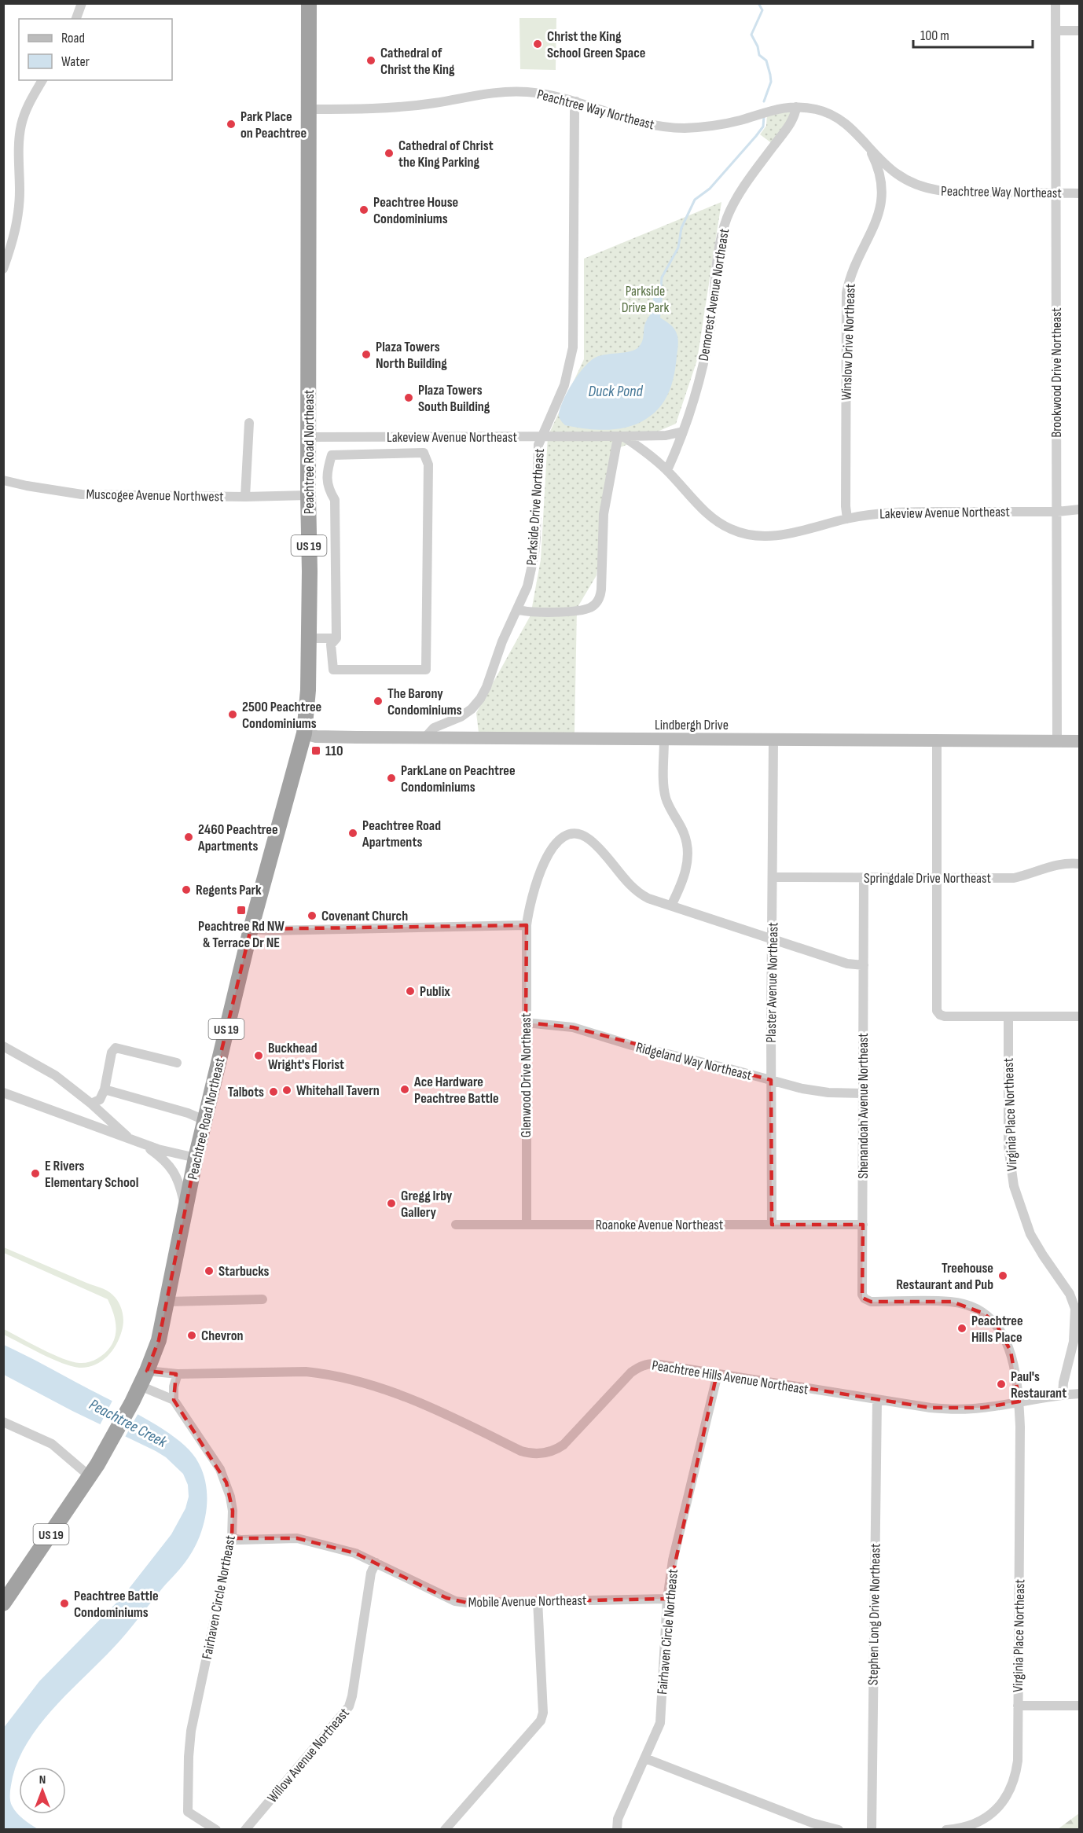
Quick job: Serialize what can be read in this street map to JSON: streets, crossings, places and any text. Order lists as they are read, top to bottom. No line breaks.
{"streets":{"highway":["Peachtree Road Northeast","US 19"],"main road":["Lindbergh Drive"],"street":["Peachtree Way Northeast","Demorest Avenue Northeast","Winslow Drive Northeast","Brookwood Drive Northeast","Lakeview Avenue Northeast","Muscogee Avenue Northwest","Parkside Drive Northeast","Springdale Drive Northeast","Plaster Avenue Northeast","Ridgeland Way Northeast","Glenwood Drive Northeast","Shenandoah Avenue Northeast","Virginia Place Northeast","Roanoke Avenue Northeast","Peachtree Hills Avenue Northeast","Fairhaven Circle Northeast","Mobile Avenue Northeast","Stephen Long Drive Northeast","Willow Avenue Northeast"]},"crossings":[["Peachtree Way Northeast","Demorest Avenue Northeast"],["Peachtree Way Northeast","Winslow Drive Northeast"],["Peachtree Way Northeast","Brookwood Drive Northeast"],["Peachtree Way Northeast","Peachtree Road Northeast"],["Peachtree Way Northeast","Parkside Drive Northeast"],["Demorest Avenue Northeast","Lakeview Avenue Northeast"],["Winslow Drive Northeast","Lakeview Avenue Northeast"],["Brookwood Drive Northeast","Lakeview Avenue Northeast"],["Brookwood Drive Northeast","Lindbergh Drive"],["Lakeview Avenue Northeast","Peachtree Road Northeast"],["Lakeview Avenue Northeast","Parkside Drive Northeast"],["Peachtree Road Northeast","Muscogee Avenue Northwest"],["Peachtree Road Northeast","Lindbergh Drive"],["Peachtree Road Northeast","Peachtree Hills Avenue Northeast"],["Parkside Drive Northeast","Lindbergh Drive"],["Lindbergh Drive","Plaster Avenue Northeast"],["Springdale Drive Northeast","Plaster Avenue Northeast"],["Springdale Drive Northeast","Shenandoah Avenue Northeast"],["Plaster Avenue Northeast","Ridgeland Way Northeast"],["Plaster Avenue Northeast","Glenwood Drive Northeast"],["Plaster Avenue Northeast","Roanoke Avenue Northeast"],["Ridgeland Way Northeast","Glenwood Drive Northeast"],["Ridgeland Way Northeast","Shenandoah Avenue Northeast"],["Glenwood Drive Northeast","Shenandoah Avenue Northeast"],["Glenwood Drive Northeast","Roanoke Avenue Northeast"],["Shenandoah Avenue Northeast","Virginia Place Northeast"],["Shenandoah Avenue Northeast","Roanoke Avenue Northeast"],["Virginia Place Northeast","Peachtree Hills Avenue Northeast"],["Peachtree Hills Avenue Northeast","Fairhaven Circle Northeast"],["Peachtree Hills Avenue Northeast","Stephen Long Drive Northeast"],["Fairhaven Circle Northeast","Mobile Avenue Northeast"],["Mobile Avenue Northeast","Willow Avenue Northeast"]],"water":["Duck Pond","Peachtree Creek"],"parks":["Parkside Drive Park"],"places":{"other":["Christ the King School Green Space","Cathedral of Christ the King","Park Place on Peachtree","Cathedral of Christ the King Parking","Peachtree House Condominiums","Plaza Towers North Building","Plaza Towers South Building","The Barony Condominiums","2500 Peachtree Condominiums","ParkLane on Peachtree Condominiums","Peachtree Road Apartments","2460 Peachtree Apartments","Regents Park","Covenant Church","Publix","Buckhead Wright's Florist","Ace Hardware Peachtree Battle","Whitehall Tavern","Talbots","E Rivers Elementary School","Gregg Irby Gallery","Starbucks","Treehouse Restaurant and Pub","Peachtree Hills Place","Chevron","Paul's Restaurant","Peachtree Battle Condominiums"],"transit":["110","Peachtree Rd NW & Terrace Dr NE"]},"legend":["Road","Water"],"scale_bar":"100 m","north":"top"}
